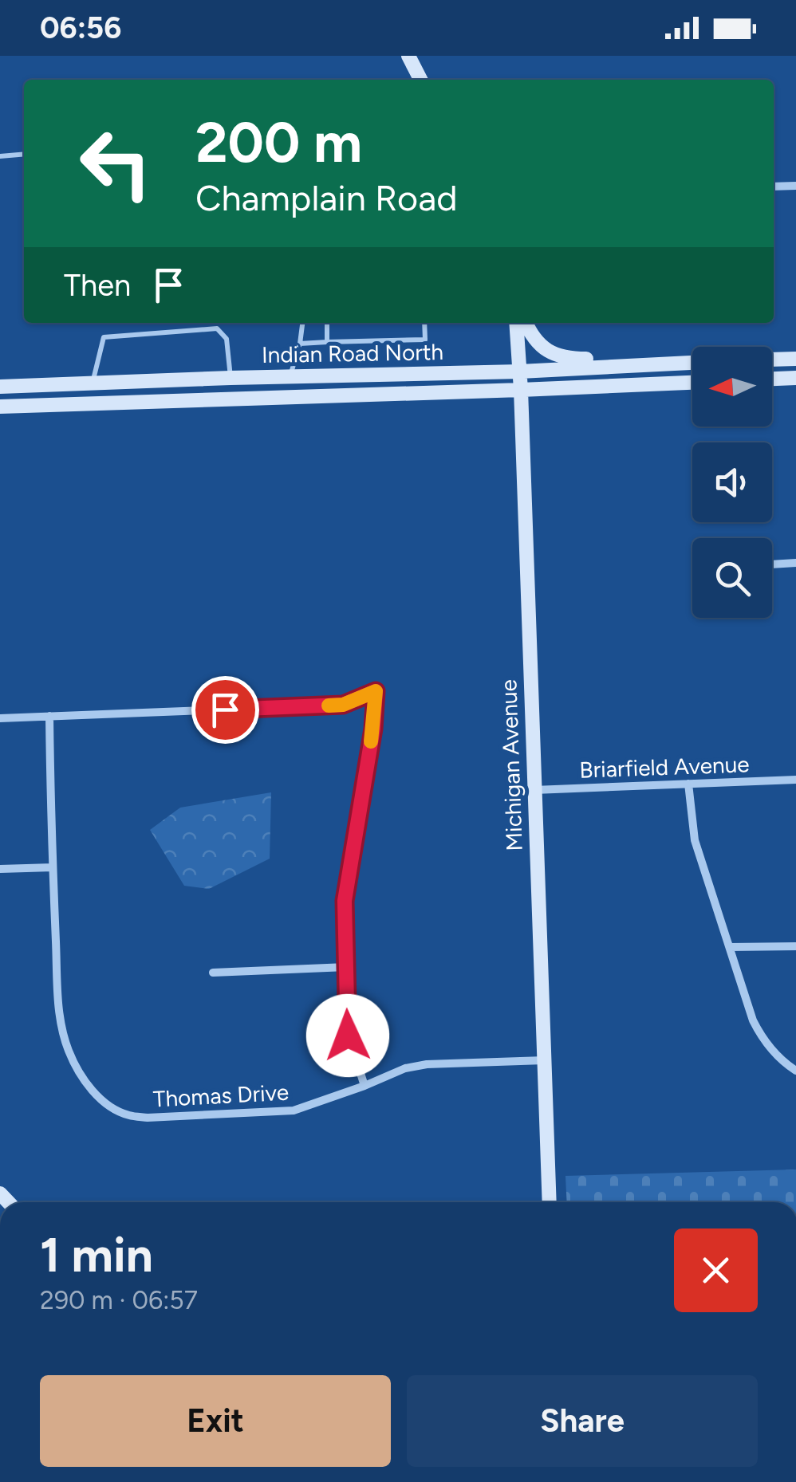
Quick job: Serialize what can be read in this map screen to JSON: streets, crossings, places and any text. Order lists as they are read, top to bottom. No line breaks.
{"streets":{"main road":["Indian Road North","Michigan Avenue"],"street":["Briarfield Avenue","Thomas Drive"]},"crossings":[["Indian Road North","Michigan Avenue"],["Michigan Avenue","Briarfield Avenue"],["Michigan Avenue","Thomas Drive"]],"north":"left","page":{"status":"06:56","turn":["200 m","Champlain Road"],"then":"Then","heading":["1 min","290 m · 06:57"],"buttons":["Exit","Share"]}}
